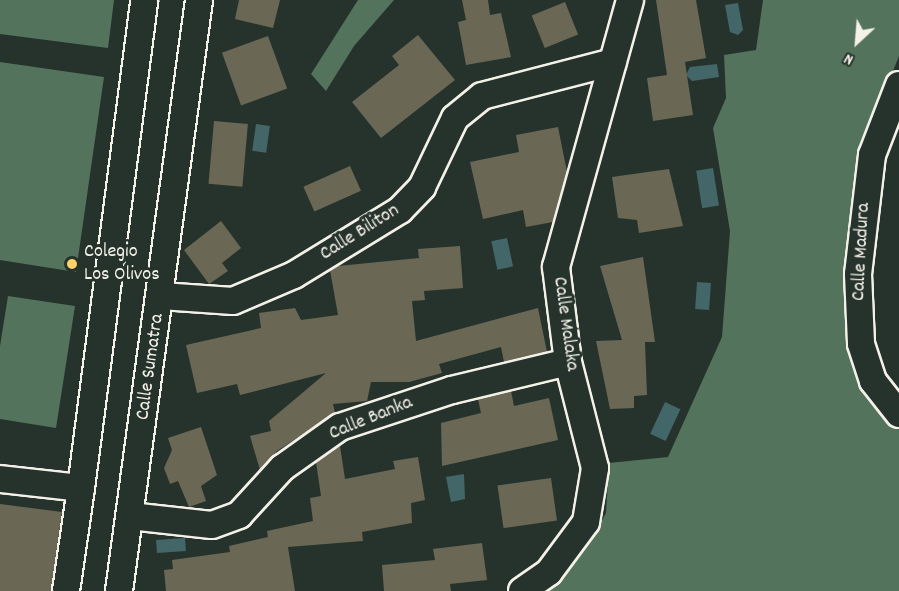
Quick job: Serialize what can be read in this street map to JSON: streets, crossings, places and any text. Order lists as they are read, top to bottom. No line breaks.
{"streets":{"street":["Calle Biliton","Calle Madura","Calle Malaka","Calle Sumatra","Calle Banka"]},"crossings":[["Calle Biliton","Calle Malaka"],["Calle Biliton","Calle Sumatra"],["Calle Malaka","Calle Banka"],["Calle Sumatra","Calle Banka"]],"places":["Colegio Los Olivos"],"north":"bottom left"}
